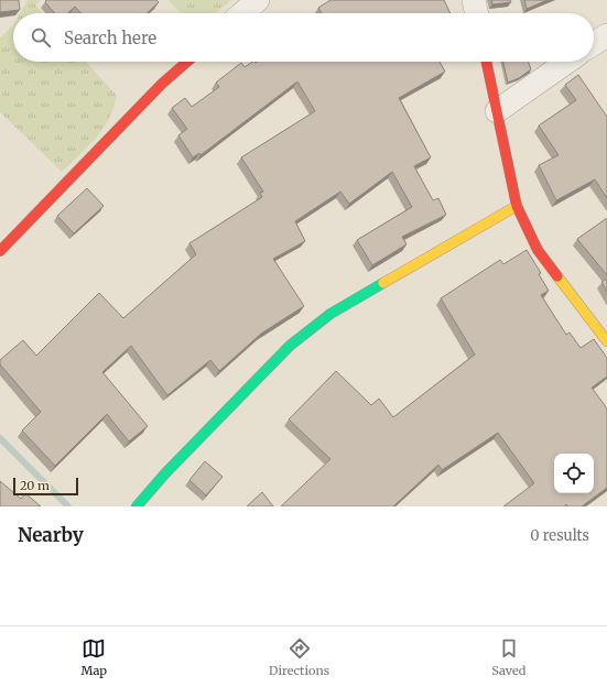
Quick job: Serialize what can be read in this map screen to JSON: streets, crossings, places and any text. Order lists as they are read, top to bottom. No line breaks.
{"scale_bar":"20 m","page":{"search":"Search here","scale":"20 m","heading":["Nearby","0 results"],"nav":["Map","Directions","Saved"]}}
